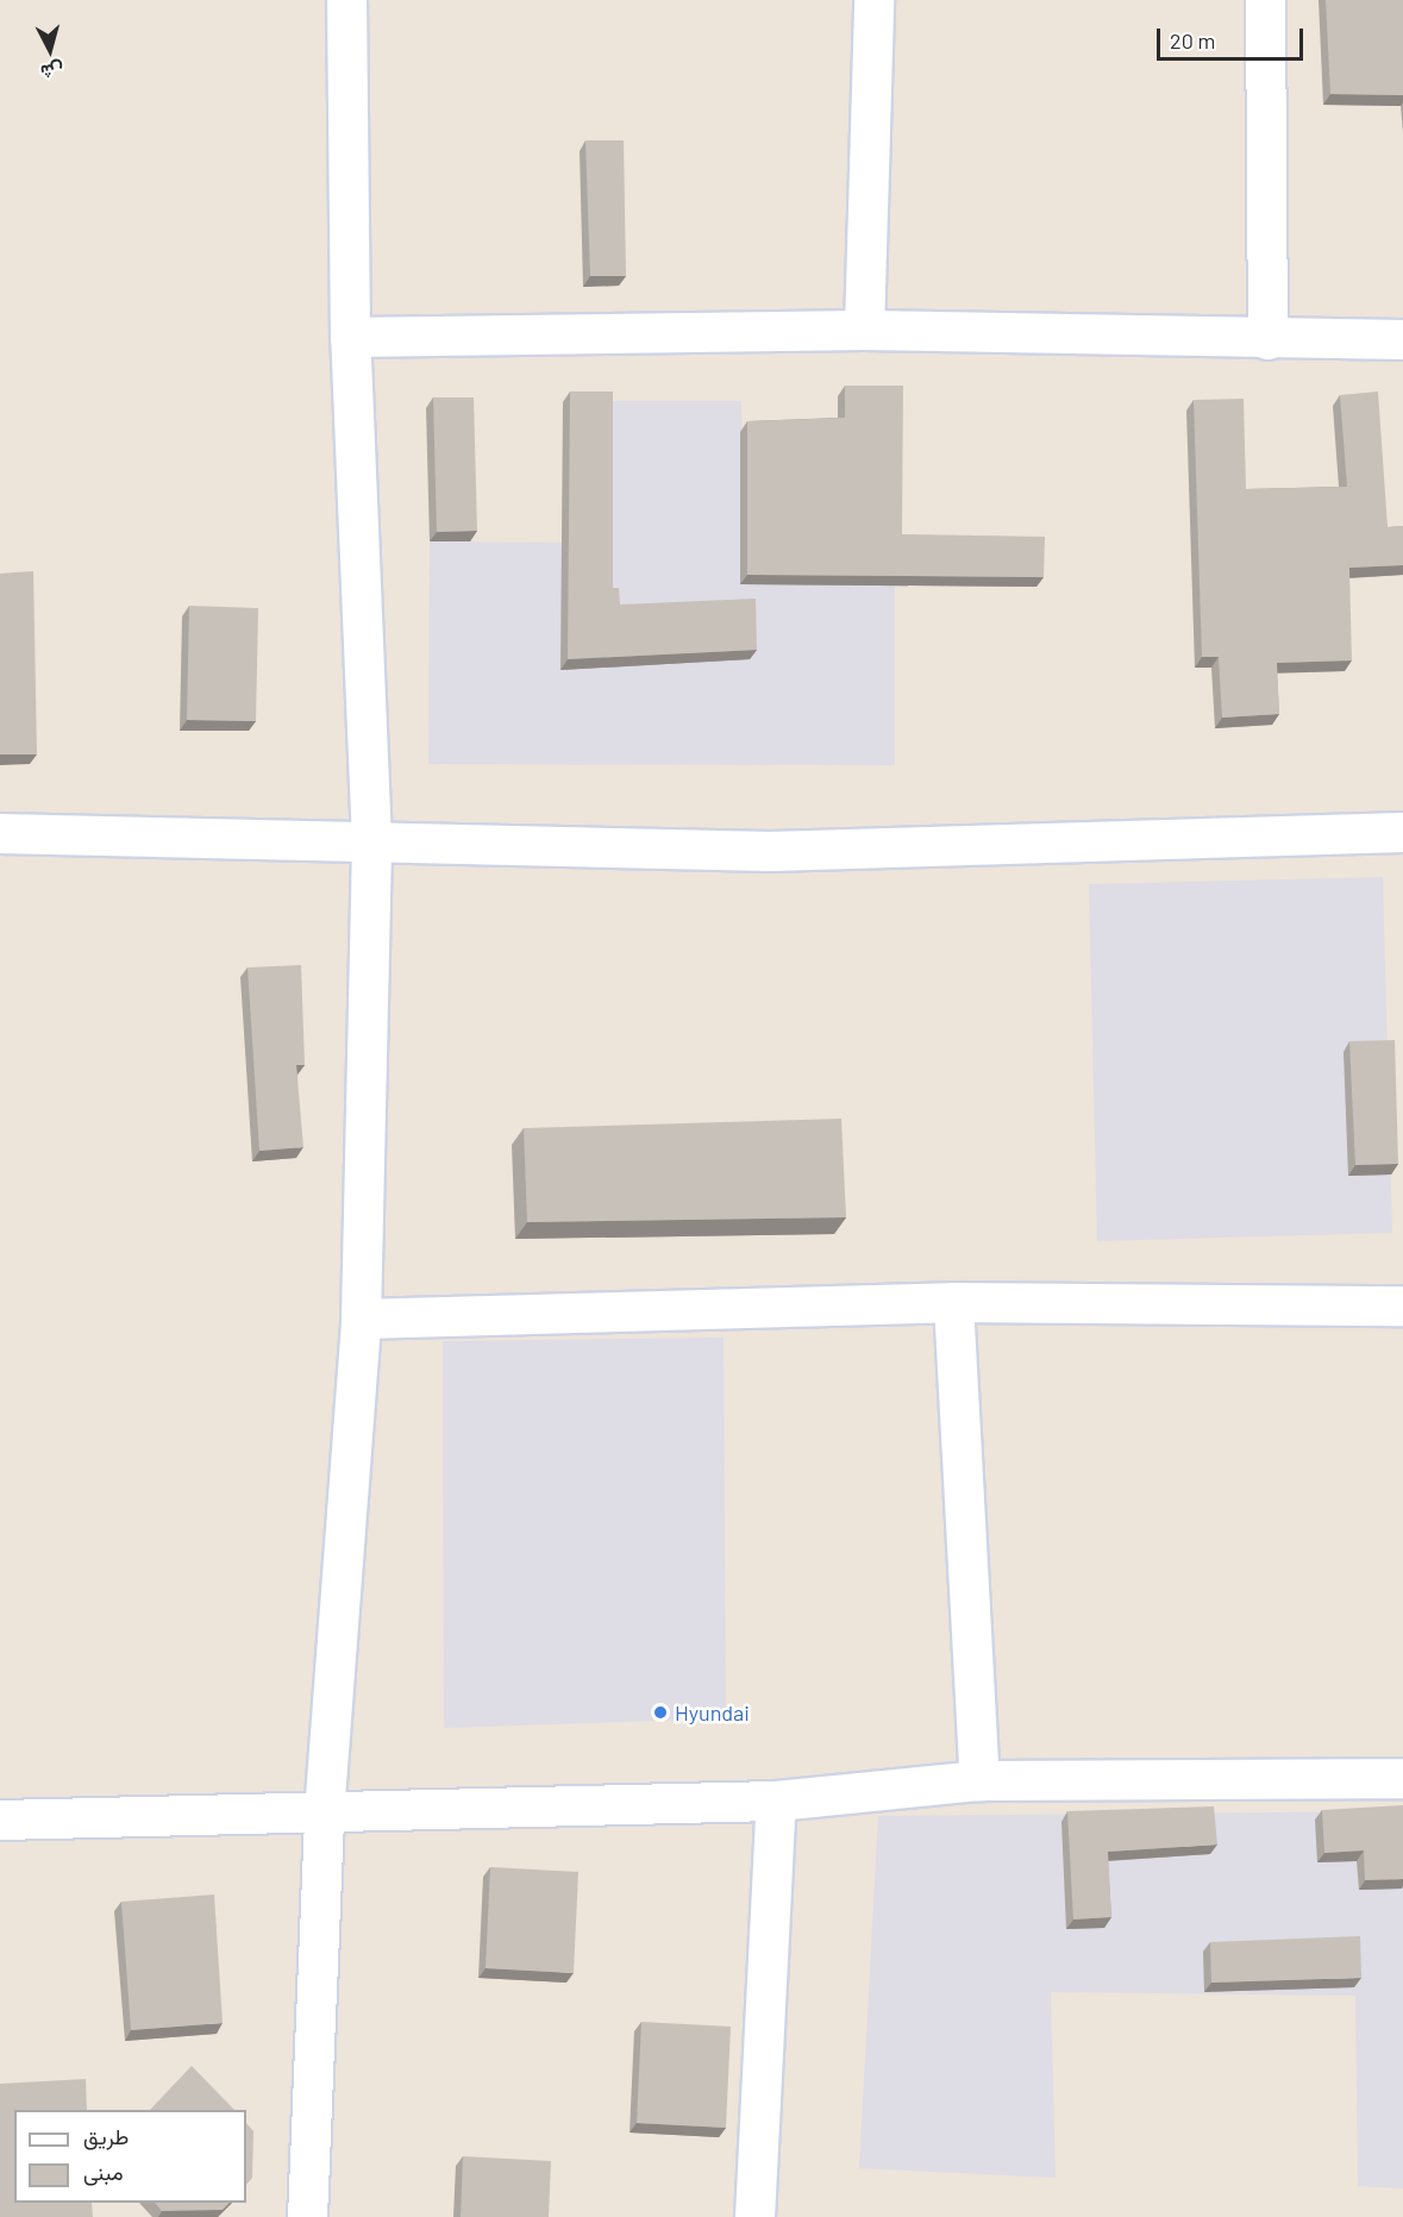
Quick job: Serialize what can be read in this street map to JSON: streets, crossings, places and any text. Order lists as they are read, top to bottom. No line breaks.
{"places":["Hyundai"],"legend":["طريق","مبنى"],"scale_bar":"20 m","north":"bottom"}
